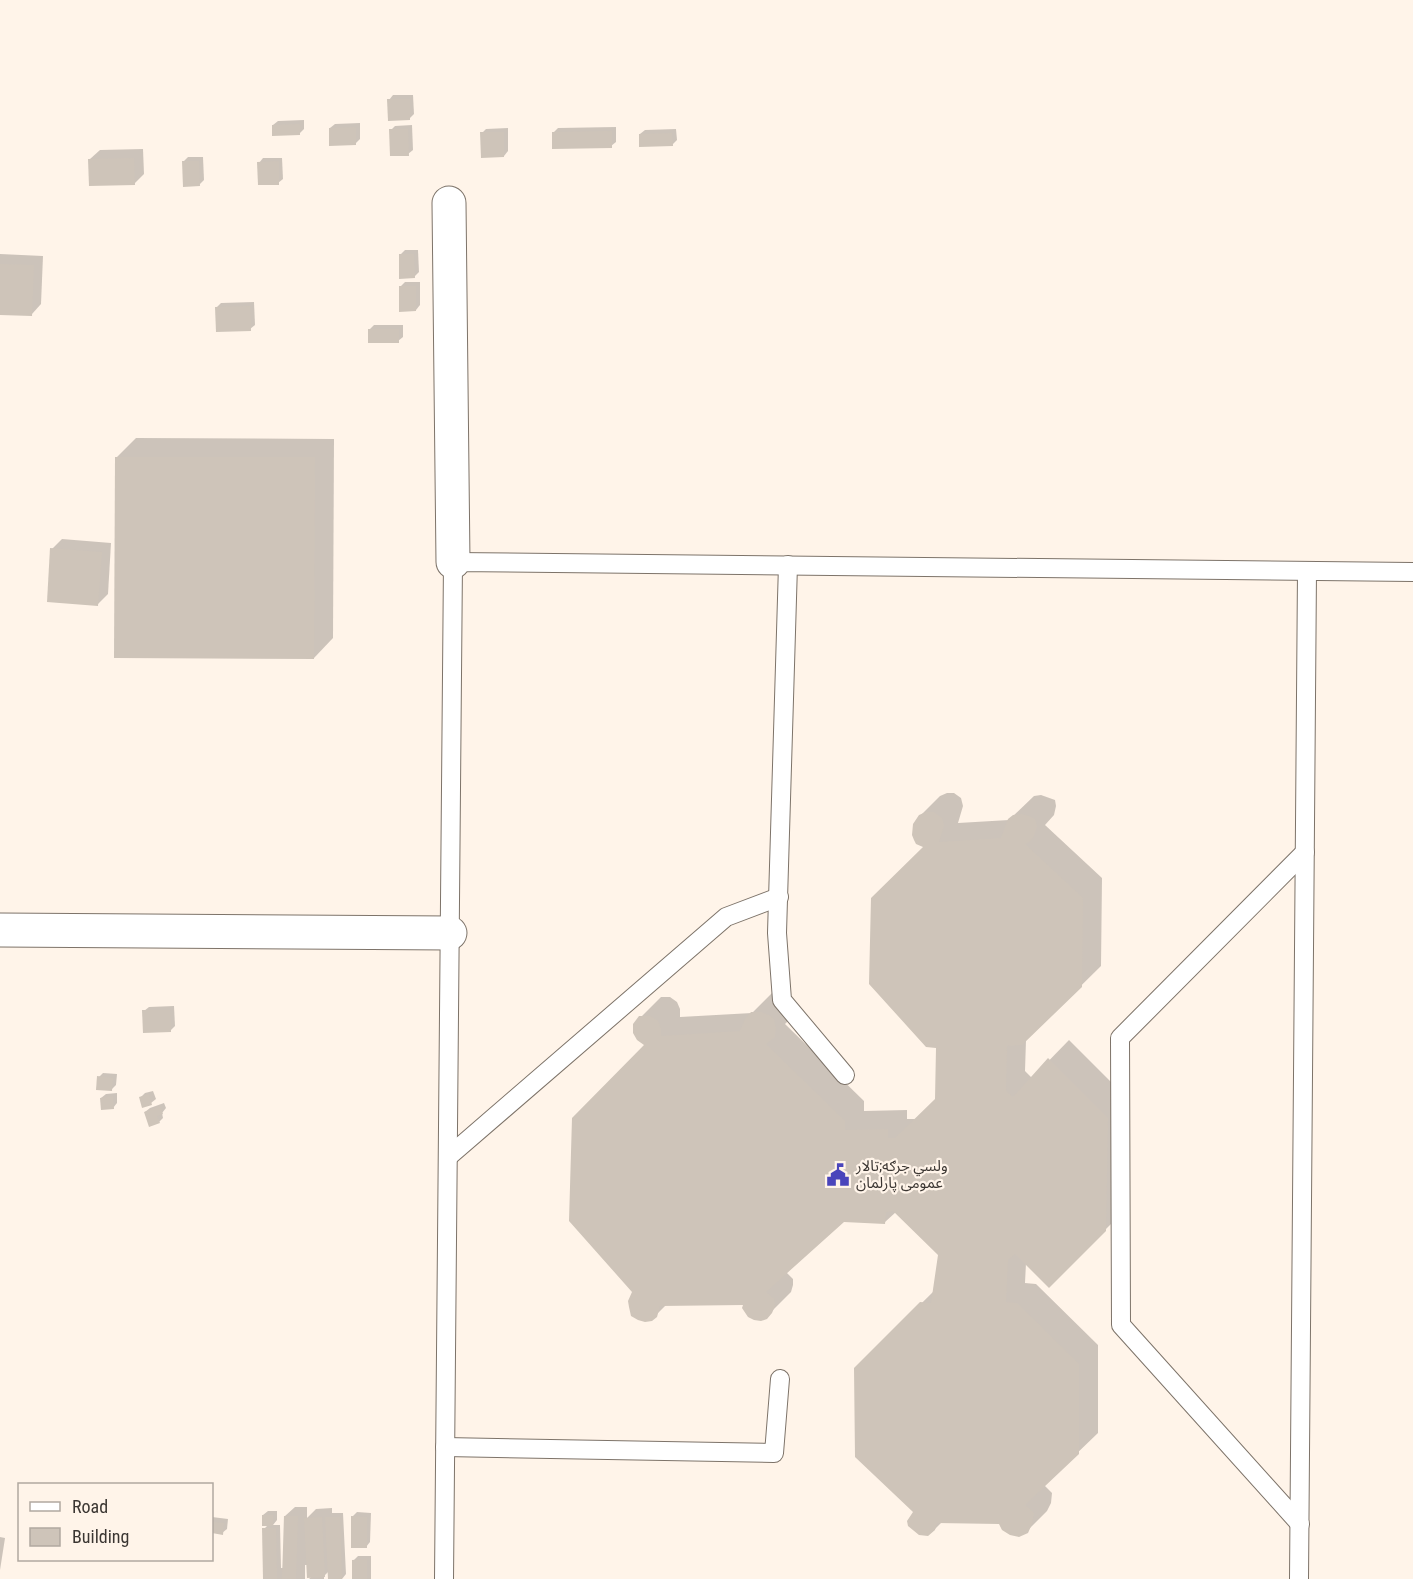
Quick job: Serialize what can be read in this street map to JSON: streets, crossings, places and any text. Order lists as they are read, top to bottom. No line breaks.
{"places":{"public building":["ولسي جرګه;تالار عمومی پارلمان"]},"legend":["Road","Building"]}
